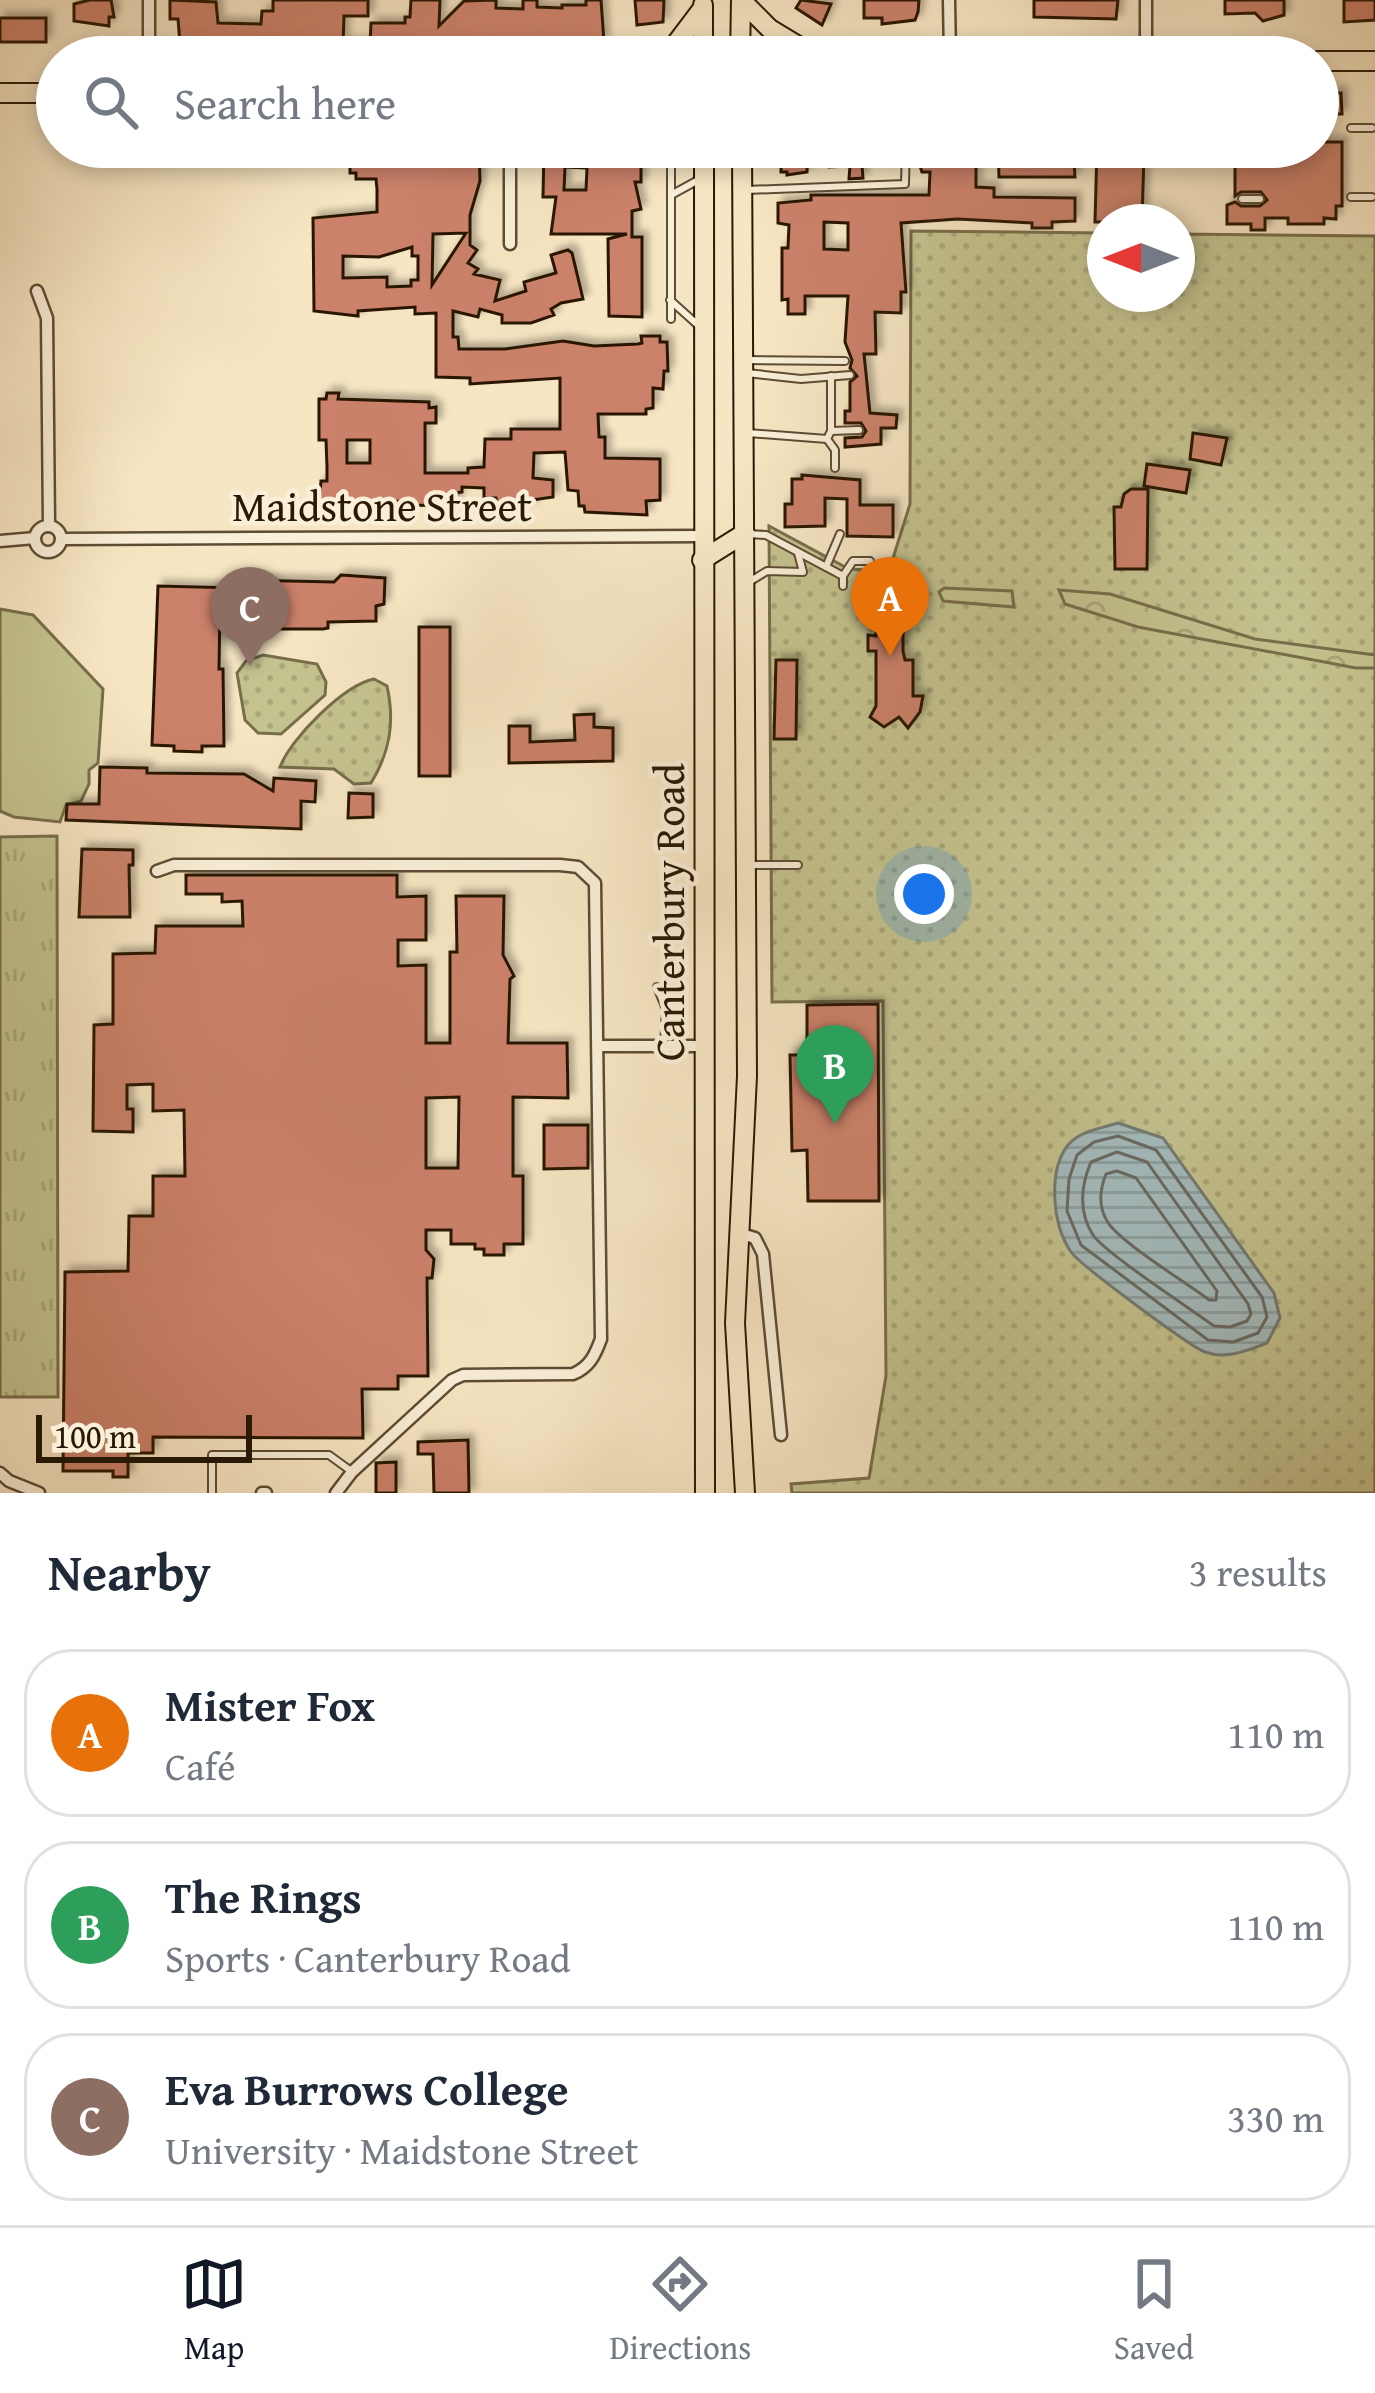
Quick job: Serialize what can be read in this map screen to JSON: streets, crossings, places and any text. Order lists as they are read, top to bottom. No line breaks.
{"streets":{"main road":["Canterbury Road"],"street":["Maidstone Street"]},"crossings":[["Maidstone Street","Canterbury Road"]],"scale_bar":"100 m","north":"left","page":{"search":"Search here","pins":["A","C","B"],"scale":"100 m","heading":["Nearby","3 results"],"list":[{"mark":"A","name":"Mister Fox","note":"Café","value":"110 m"},{"mark":"B","name":"The Rings","note":"Sports · Canterbury Road","value":"110 m"},{"mark":"C","name":"Eva Burrows College","note":"University · Maidstone Street","value":"330 m"}],"nav":["Map","Directions","Saved"]}}
